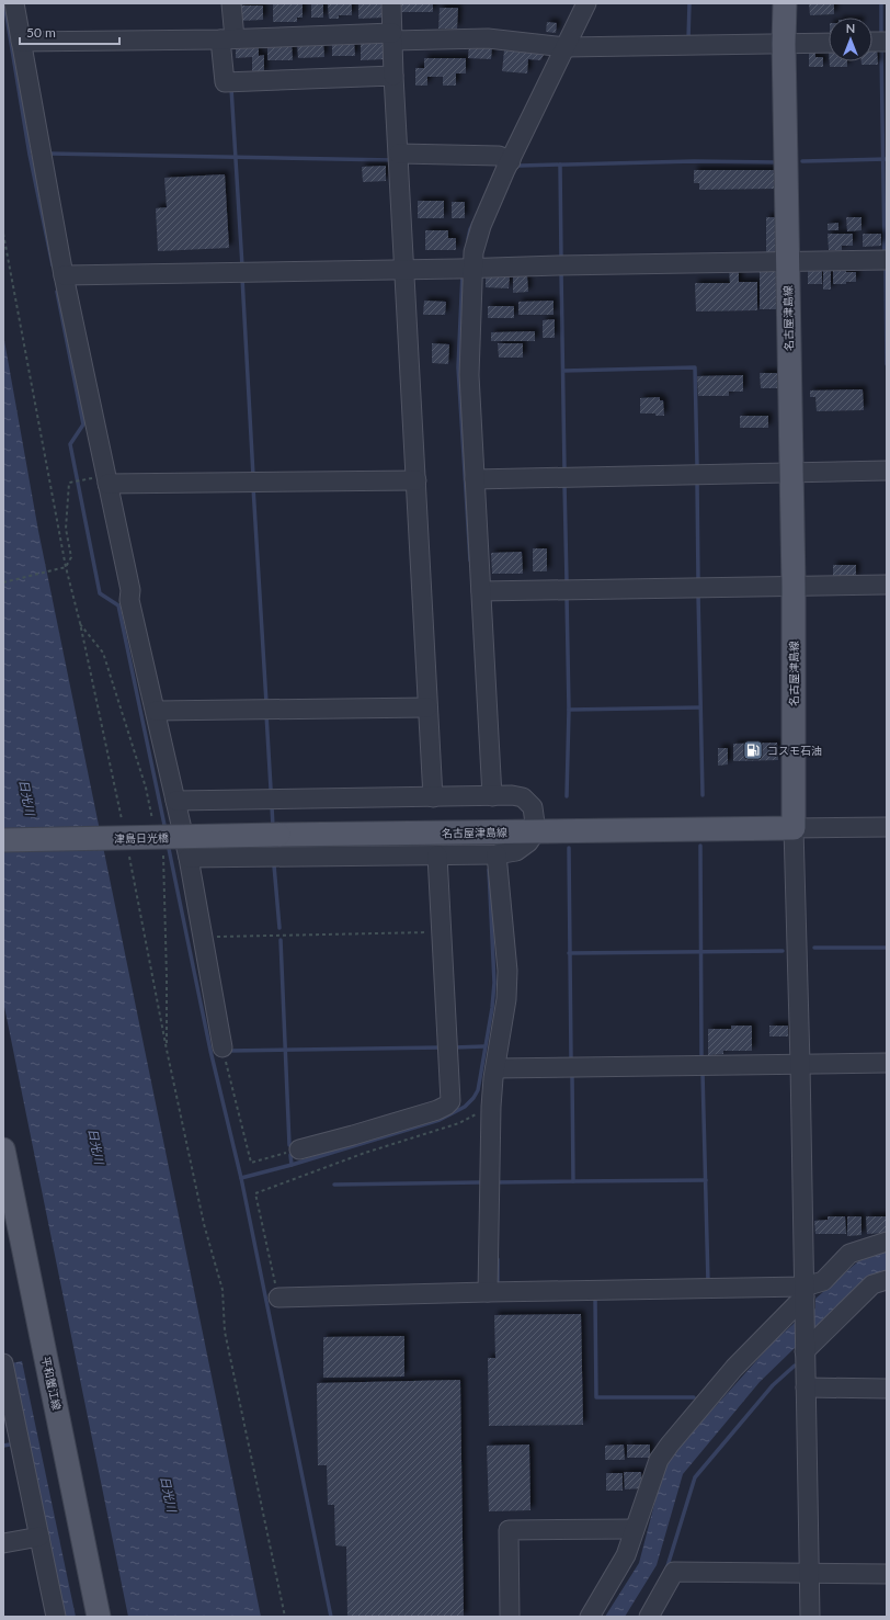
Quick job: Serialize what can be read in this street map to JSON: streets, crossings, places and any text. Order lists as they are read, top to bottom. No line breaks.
{"streets":{"main road":["名古屋津島線","津島日光橋","平和蟹江線"]},"crossings":[["名古屋津島線","津島日光橋"]],"water":["日光川"],"places":{"fuel station":["コスモ石油"]},"scale_bar":"50 m","north":"top"}
